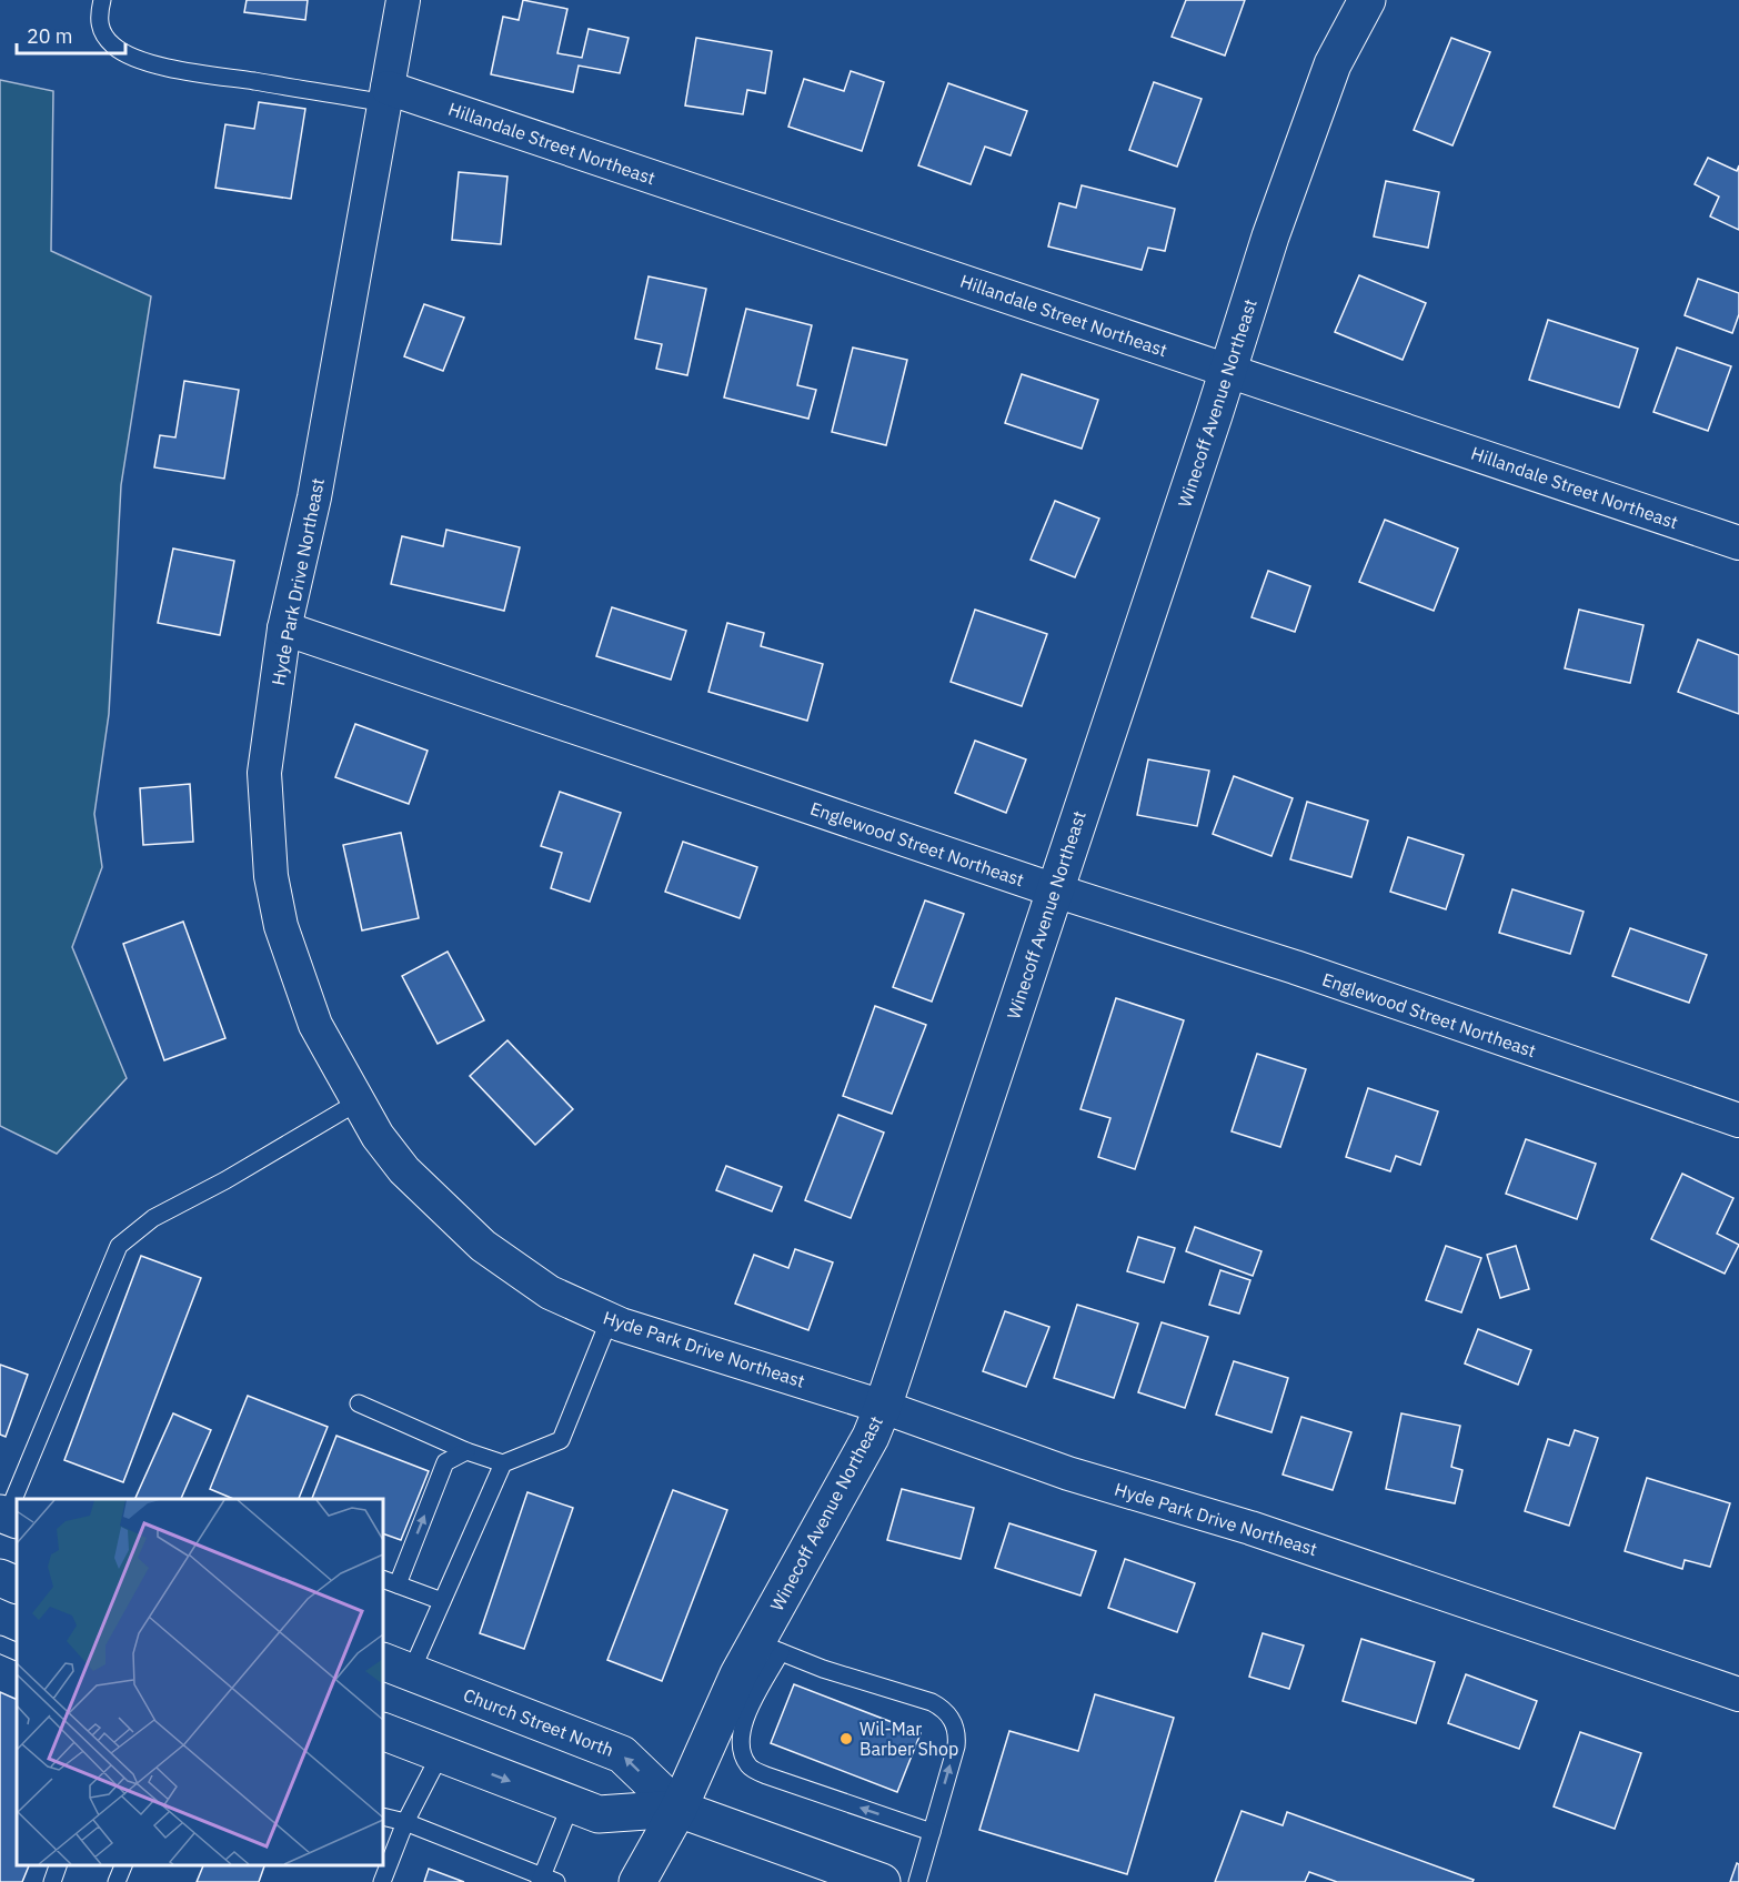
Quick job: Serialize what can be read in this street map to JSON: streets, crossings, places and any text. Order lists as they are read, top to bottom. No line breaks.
{"streets":{"street":["Hillandale Street Northeast","Winecoff Avenue Northeast","Hyde Park Drive Northeast","Englewood Street Northeast","Church Street North"]},"crossings":[["Hillandale Street Northeast","Winecoff Avenue Northeast"],["Hillandale Street Northeast","Hyde Park Drive Northeast"],["Winecoff Avenue Northeast","Hyde Park Drive Northeast"],["Winecoff Avenue Northeast","Englewood Street Northeast"],["Winecoff Avenue Northeast","Church Street North"],["Hyde Park Drive Northeast","Englewood Street Northeast"]],"places":["Wil-Mar Barber Shop"],"scale_bar":"20 m"}
